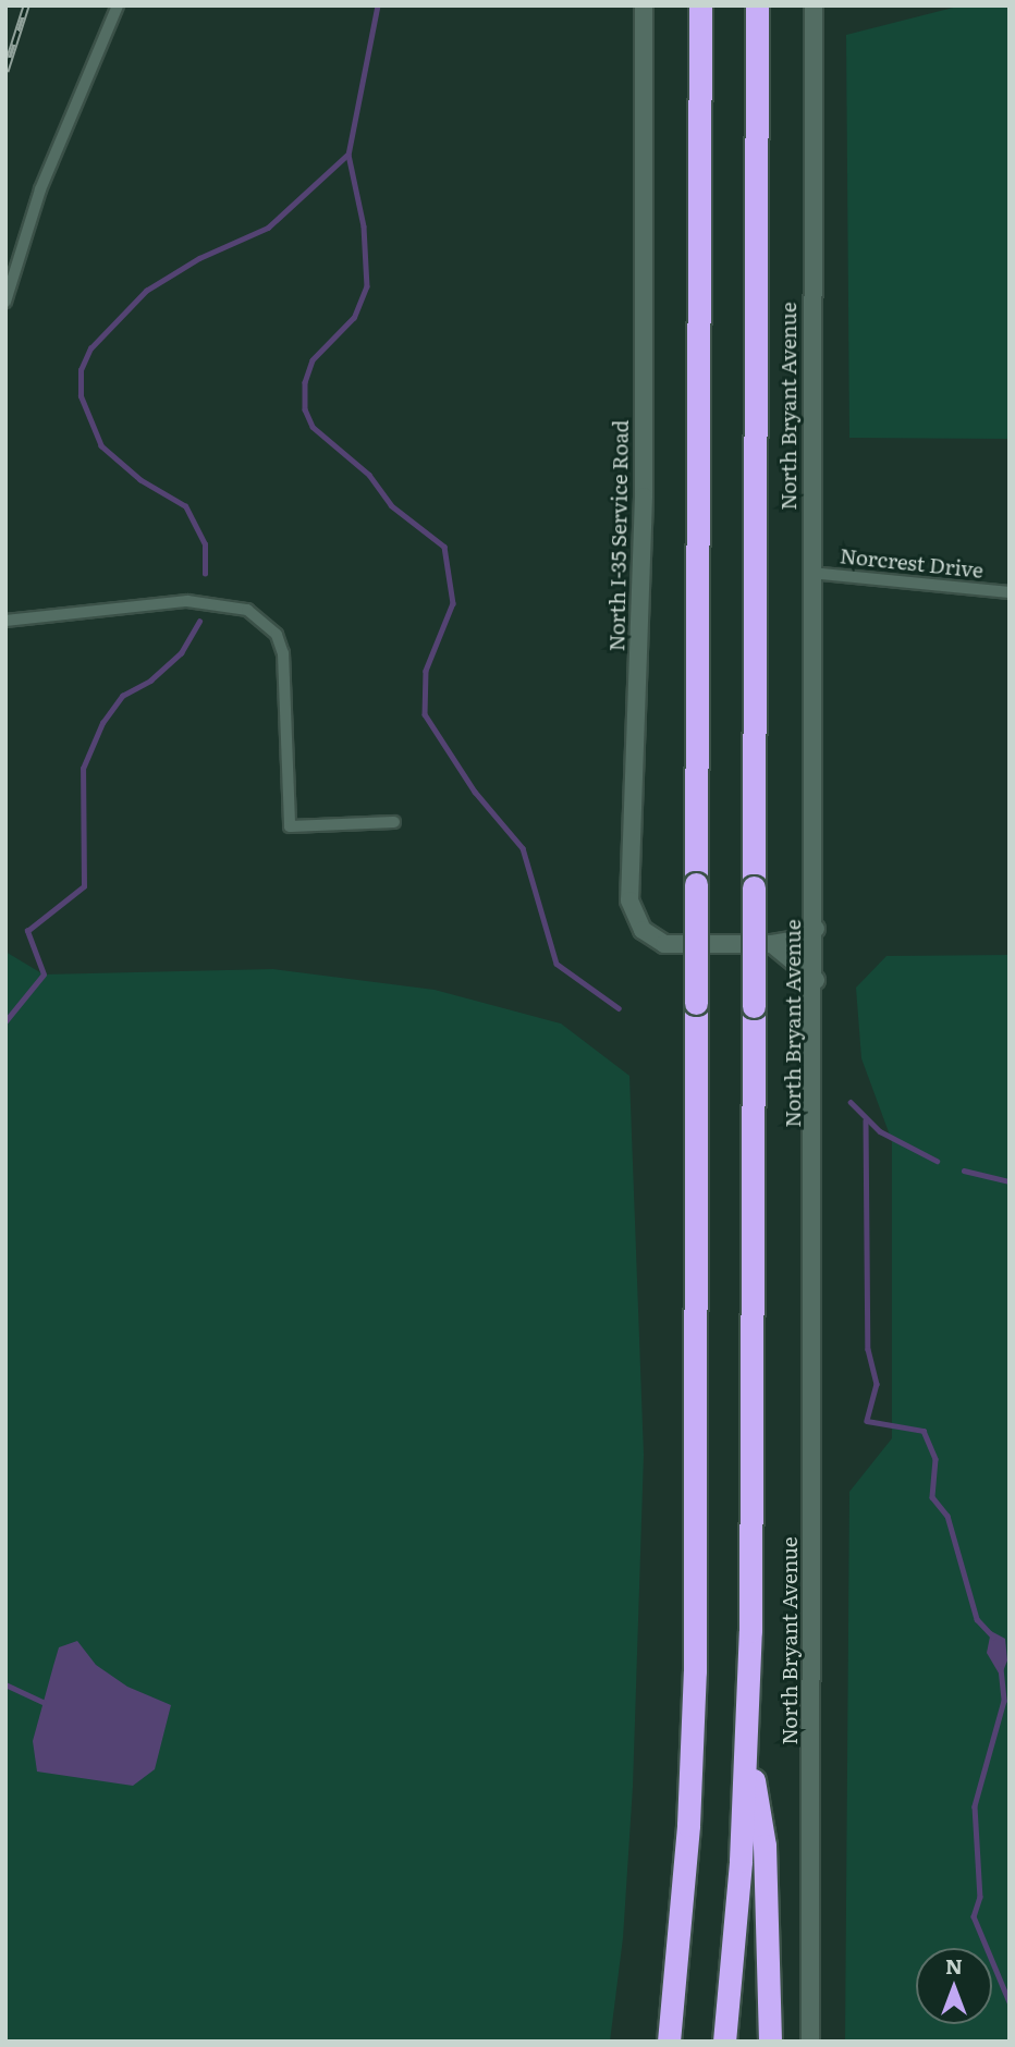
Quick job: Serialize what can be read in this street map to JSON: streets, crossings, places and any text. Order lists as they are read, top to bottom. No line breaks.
{"streets":{"main road":["North Bryant Avenue","North I-35 Service Road"],"street":["Norcrest Drive"]},"crossings":[["North Bryant Avenue","North I-35 Service Road"],["North Bryant Avenue","Norcrest Drive"]],"north":"top"}
